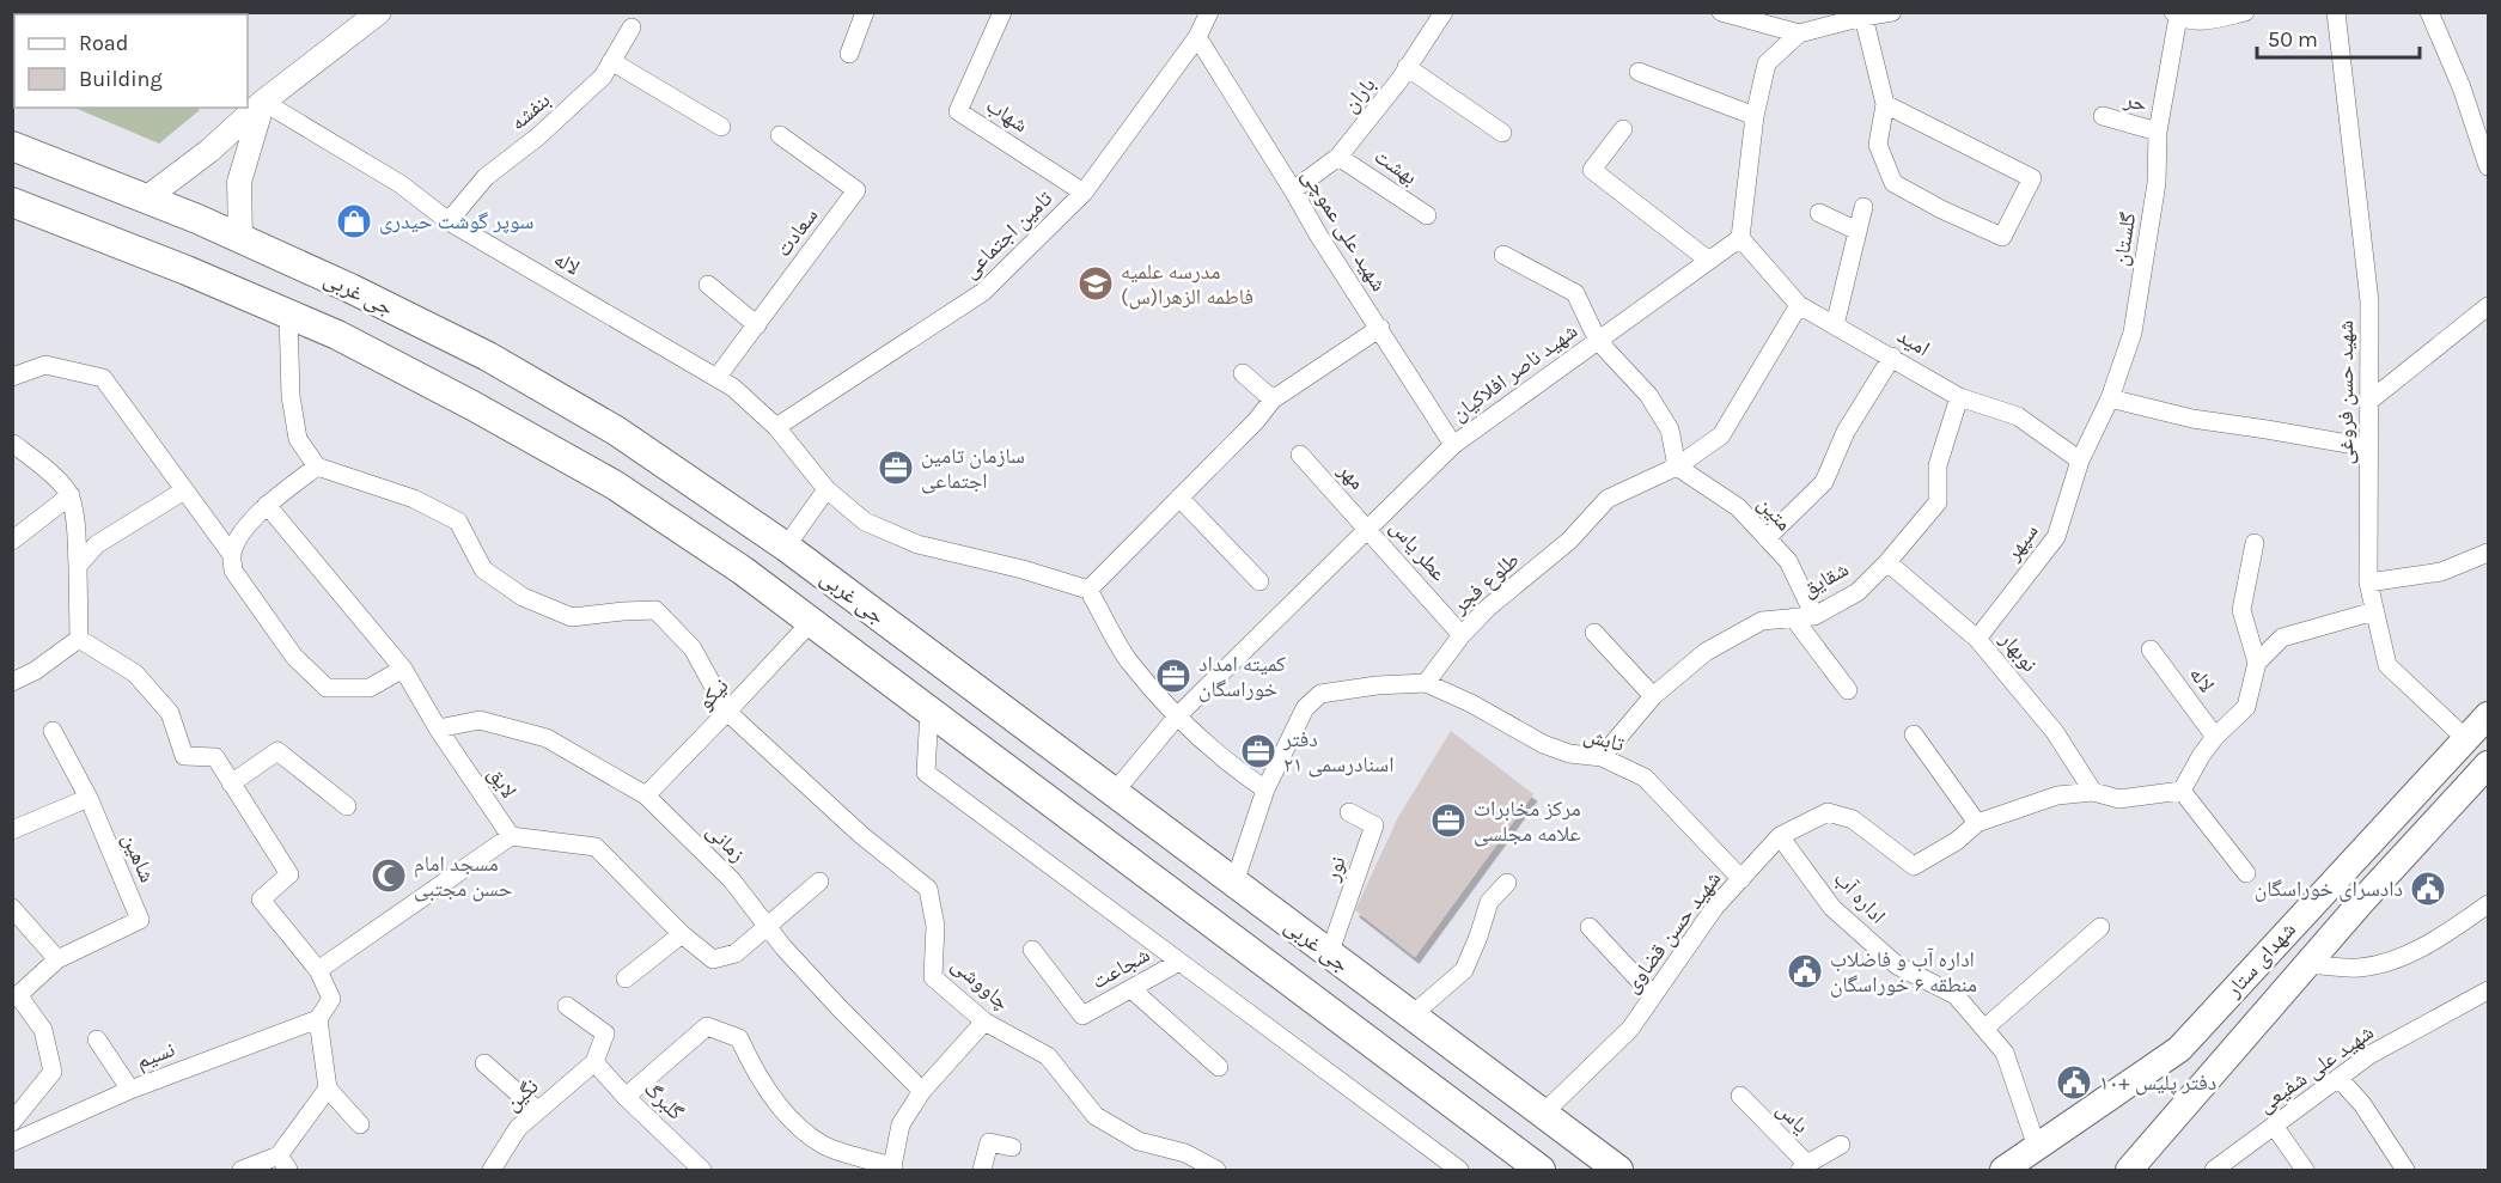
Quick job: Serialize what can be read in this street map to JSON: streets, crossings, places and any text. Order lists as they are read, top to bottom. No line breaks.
{"streets":{"main road":["جی غربی","شهدای ستار"],"street":["باران","حر","بنفشه","شهاب","بهشت","شهید علی عموچی","سعادت","تامین اجتماعی","گلستان","لاله","امید","شهید ناصر افلاکیان","شهید حسن فروغی","مهر","متین","سپهر","عطر یاس","شقایق","طلوع فجر","نوبهار","نیکو","تابش","لایق","زمانی","شاهین","نور","اداره آب","شهید حسن قضاوی","شجاعت","چاووشی","نسیم","شهید علی شفیعی","نگین","گلبرگ","یاس"]},"crossings":[["باران","بهشت"],["باران","شهید علی عموچی"],["حر","گلستان"],["بنفشه","لاله"],["شهاب","تامین اجتماعی"],["شهید علی عموچی","تامین اجتماعی"],["شهید علی عموچی","شهید ناصر افلاکیان"],["سعادت","لاله"],["تامین اجتماعی","لاله"],["گلستان","امید"],["گلستان","سپهر"],["جی غربی","شهید ناصر افلاکیان"],["جی غربی","نیکو"],["جی غربی","نور"],["جی غربی","شهید حسن قضاوی"],["امید","شهید ناصر افلاکیان"],["امید","سپهر"],["امید","شقایق"],["امید","طلوع فجر"],["شهید ناصر افلاکیان","مهر"],["شهید ناصر افلاکیان","عطر یاس"],["شهید حسن فروغی","شهدای ستار"],["مهر","عطر یاس"],["متین","شقایق"],["متین","طلوع فجر"],["سپهر","نوبهار"],["عطر یاس","طلوع فجر"],["شقایق","نوبهار"],["شقایق","تابش"],["طلوع فجر","تابش"],["نوبهار","شهید حسن قضاوی"],["نیکو","زمانی"],["نیکو","چاووشی"],["تابش","شهید حسن قضاوی"],["لایق","زمانی"],["اداره آب","شهید حسن قضاوی"],["اداره آب","شهدای ستار"],["نگین","گلبرگ"]],"places":{"shop":["سوپر گوشت حیدری"],"school or university":["مدرسه علمیه فاطمه الزهرا(س)"],"office":["سازمان تامین اجتماعی","کمیته امداد خوراسگان","دفتر اسنادرسمی ۲۱","مرکز مخابرات علامه مجلسی"],"mosque":["مسجد امام حسن مجتبی"],"public building":["دادسرای خوراسگان","اداره آب و فاضلاب منطقه ۶ خوراسگان","دفتر پلیس +۱۰"]},"legend":["Road","Building"],"scale_bar":"50 m"}
